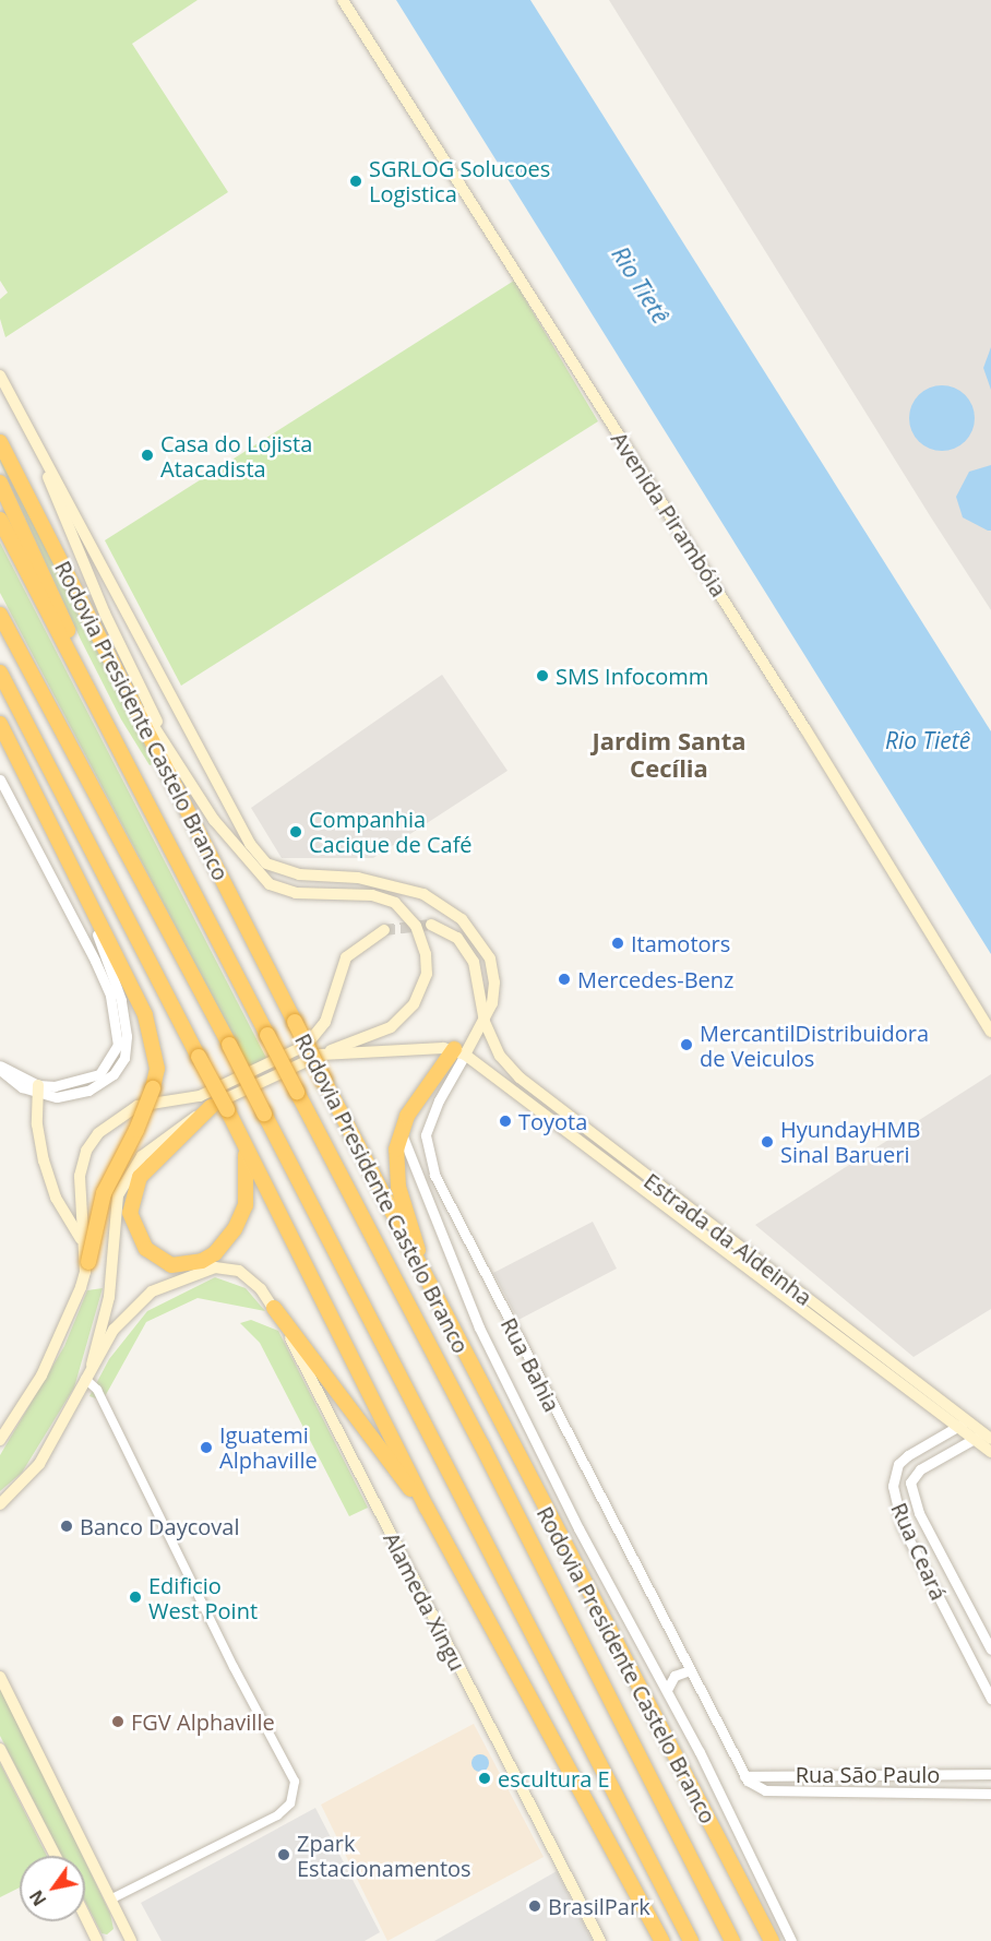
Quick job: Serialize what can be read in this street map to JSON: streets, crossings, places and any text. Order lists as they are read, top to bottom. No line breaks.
{"streets":{"highway":["Rodovia Presidente Castelo Branco"],"main road":["Avenida Pirambóia","Estrada da Aldeinha","Alameda Xingu"],"street":["Rua Bahia","Rua Ceará","Rua São Paulo"]},"crossings":[["Estrada da Aldeinha","Rua Bahia"],["Estrada da Aldeinha","Rua Ceará"],["Rua Bahia","Rua São Paulo"]],"districts":["Jardim Santa Cecília"],"water":["Rio Tietê"],"places":["SGRLOG Solucoes Logistica","Casa do Lojista Atacadista","SMS Infocomm","Companhia Cacique de Café","Itamotors","Mercedes-Benz","MercantilDistribuidora de Veiculos","Toyota","HyundayHMB Sinal Barueri","Iguatemi Alphaville","Banco Daycoval","Edificio West Point","FGV Alphaville","escultura E","Zpark Estacionamentos","BrasilPark"],"north":"bottom left"}
